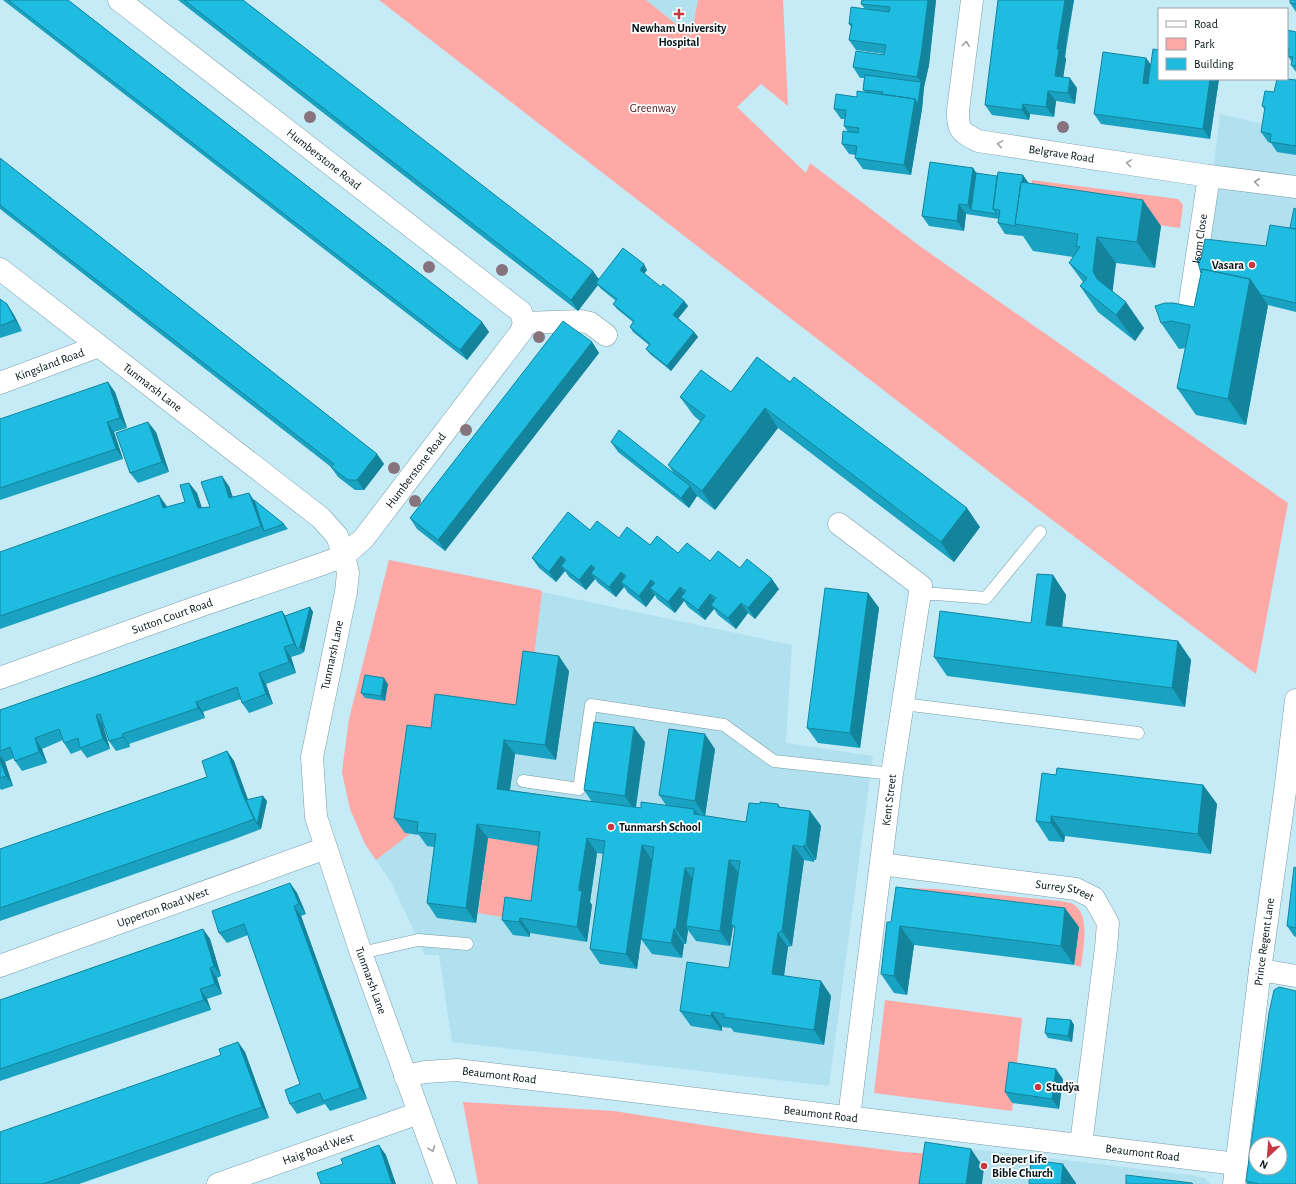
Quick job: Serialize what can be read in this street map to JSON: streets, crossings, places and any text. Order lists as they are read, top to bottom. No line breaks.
{"streets":{"street":["Belgrave Road","Humberstone Road","Isom Close","Kingsland Road","Tunmarsh Lane","Sutton Court Road","Kent Street","Surrey Street","Upperton Road West","Prince Regent Lane","Beaumont Road","Haig Road West"]},"crossings":[["Belgrave Road","Isom Close"],["Humberstone Road","Tunmarsh Lane"],["Humberstone Road","Sutton Court Road"],["Kingsland Road","Tunmarsh Lane"],["Tunmarsh Lane","Sutton Court Road"],["Tunmarsh Lane","Upperton Road West"],["Tunmarsh Lane","Beaumont Road"],["Tunmarsh Lane","Haig Road West"],["Kent Street","Surrey Street"],["Kent Street","Beaumont Road"],["Surrey Street","Beaumont Road"],["Prince Regent Lane","Beaumont Road"]],"parks":["Greenway"],"places":{"health":["Newham University Hospital"],"other":["Vasara","Tunmarsh School","Studÿa","Deeper Life Bible Church"]},"legend":["Road","Park","Building"],"north":"bottom left"}
